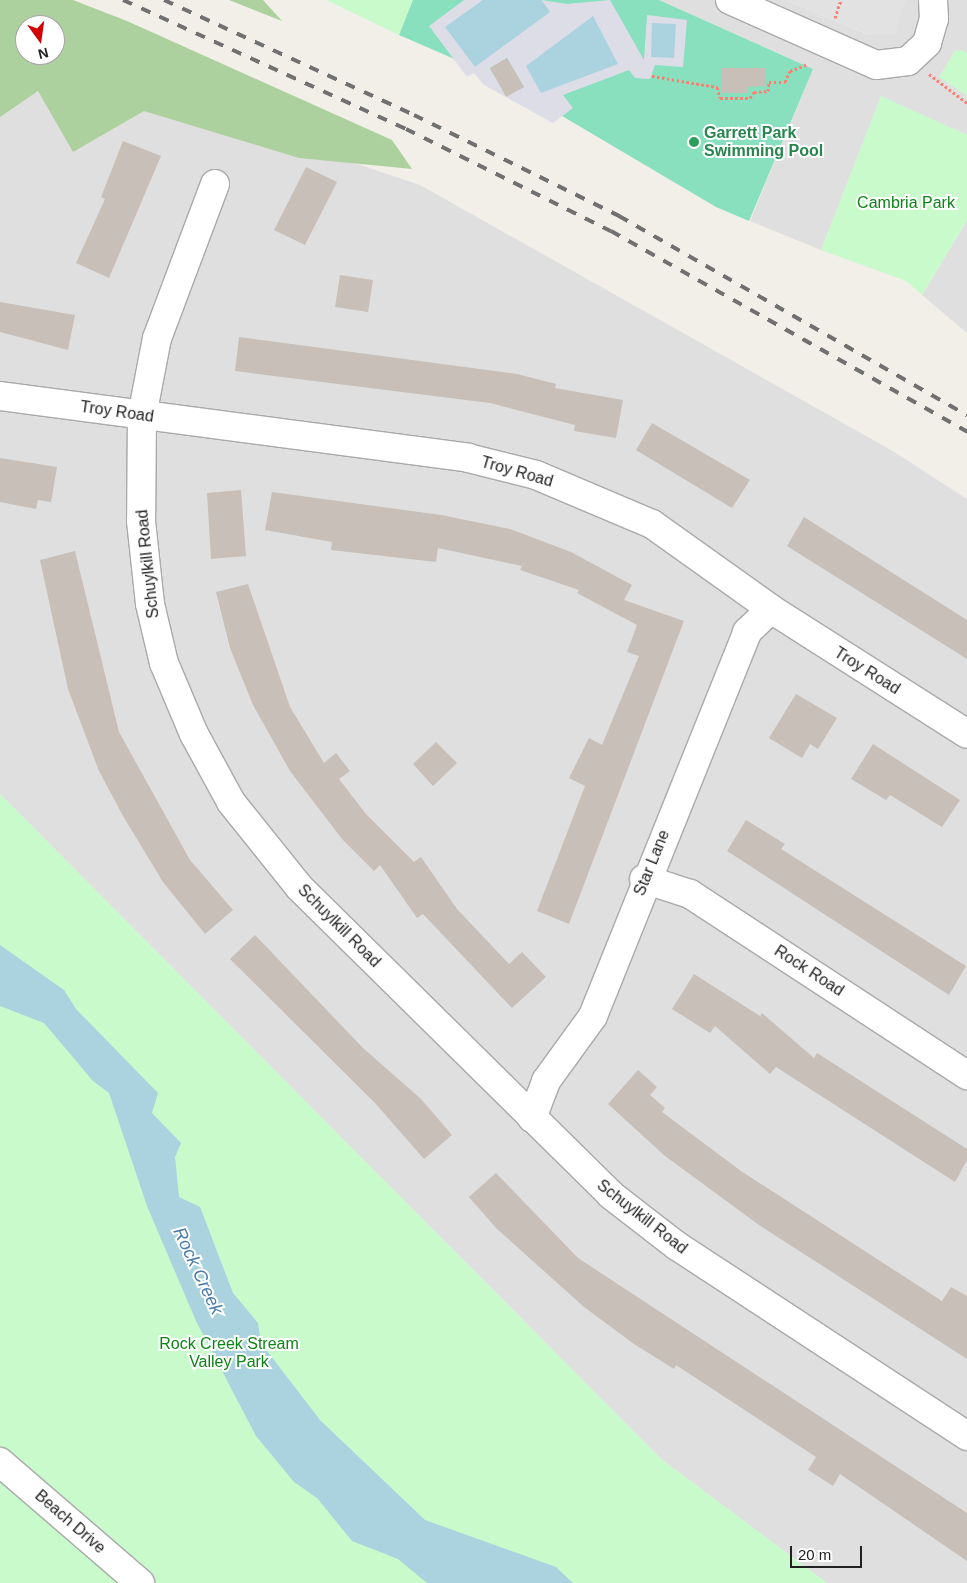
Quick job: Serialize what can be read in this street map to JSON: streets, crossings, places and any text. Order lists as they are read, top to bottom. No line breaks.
{"streets":{"street":["Troy Road","Schuylkill Road","Star Lane","Rock Road","Beach Drive"]},"crossings":[["Troy Road","Schuylkill Road"],["Troy Road","Star Lane"],["Schuylkill Road","Star Lane"],["Star Lane","Rock Road"]],"water":["Rock Creek"],"parks":["Cambria Park","Rock Creek Stream Valley Park"],"places":["Garrett Park Swimming Pool"],"scale_bar":"20 m","north":"bottom"}
